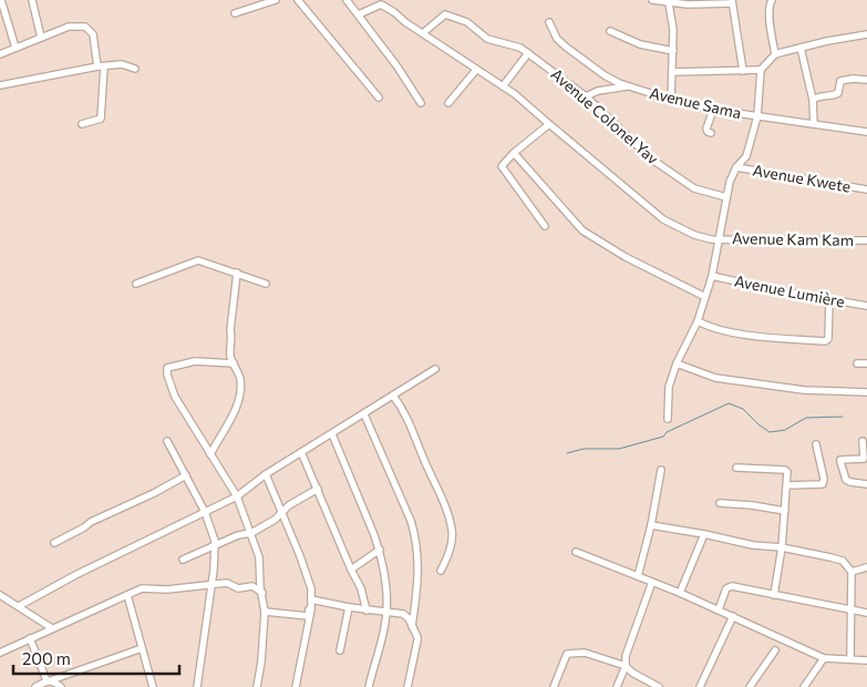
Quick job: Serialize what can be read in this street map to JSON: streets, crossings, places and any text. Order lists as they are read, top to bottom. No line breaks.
{"streets":{"street":["Avenue Sama","Avenue Colonel Yav","Avenue Kwete","Avenue Kam Kam","Avenue Lumière"]},"crossings":[["Avenue Colonel Yav","Avenue Kam Kam"]],"scale_bar":"200 m"}
